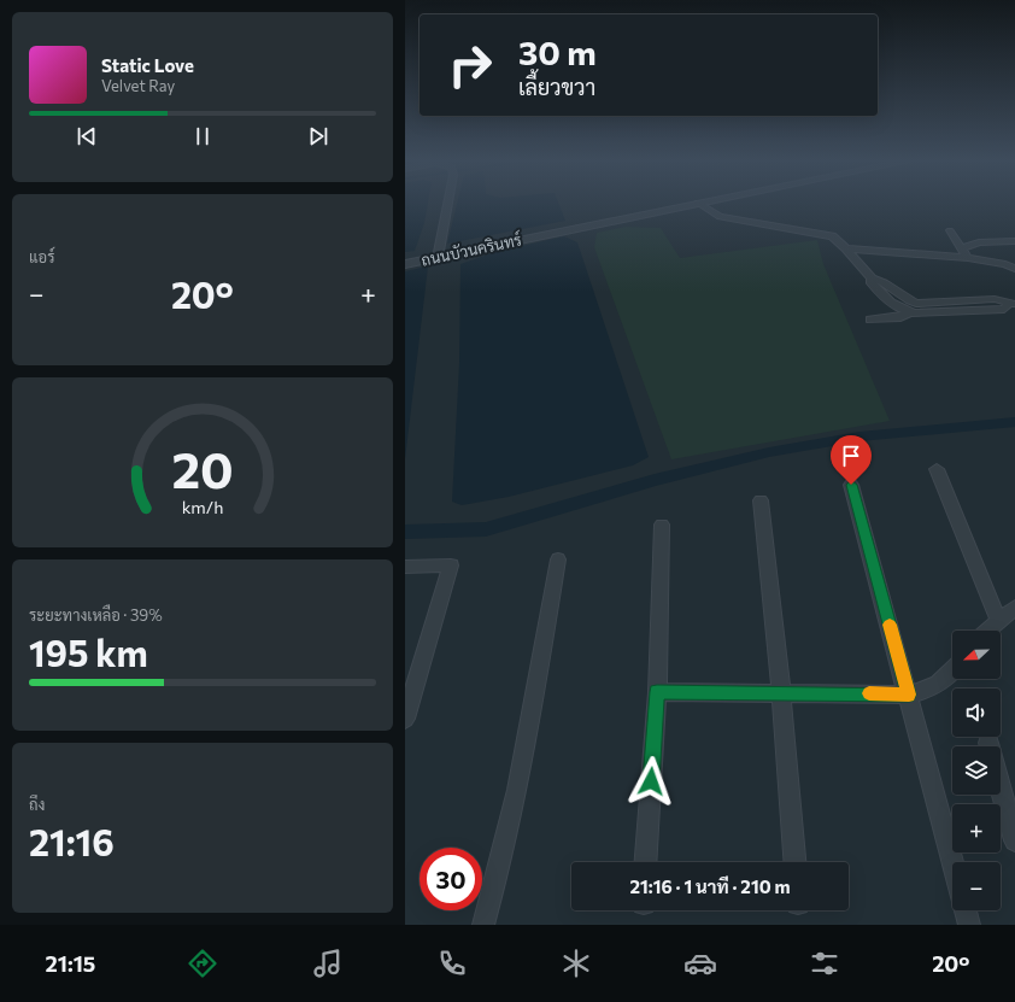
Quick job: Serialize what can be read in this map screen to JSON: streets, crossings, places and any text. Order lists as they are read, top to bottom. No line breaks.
{"streets":{"street":["ถนนบัวนครินทร์"]},"north":"left","page":{"turn":["30 m","เลี้ยวขวา"],"song":["Static Love","Velvet Ray"],"tile":["แอร์",["ระยะทางเหลือ · 39%","195 km"],["ถึง","21:16"]],"heat":["−","20°","+"],"map_buttons":["+","−"],"limit":"30","trip":"21:16 · 1 นาที · 210 m","tabs":["21:15","20°"],"gauge":["20","km/h"]}}
